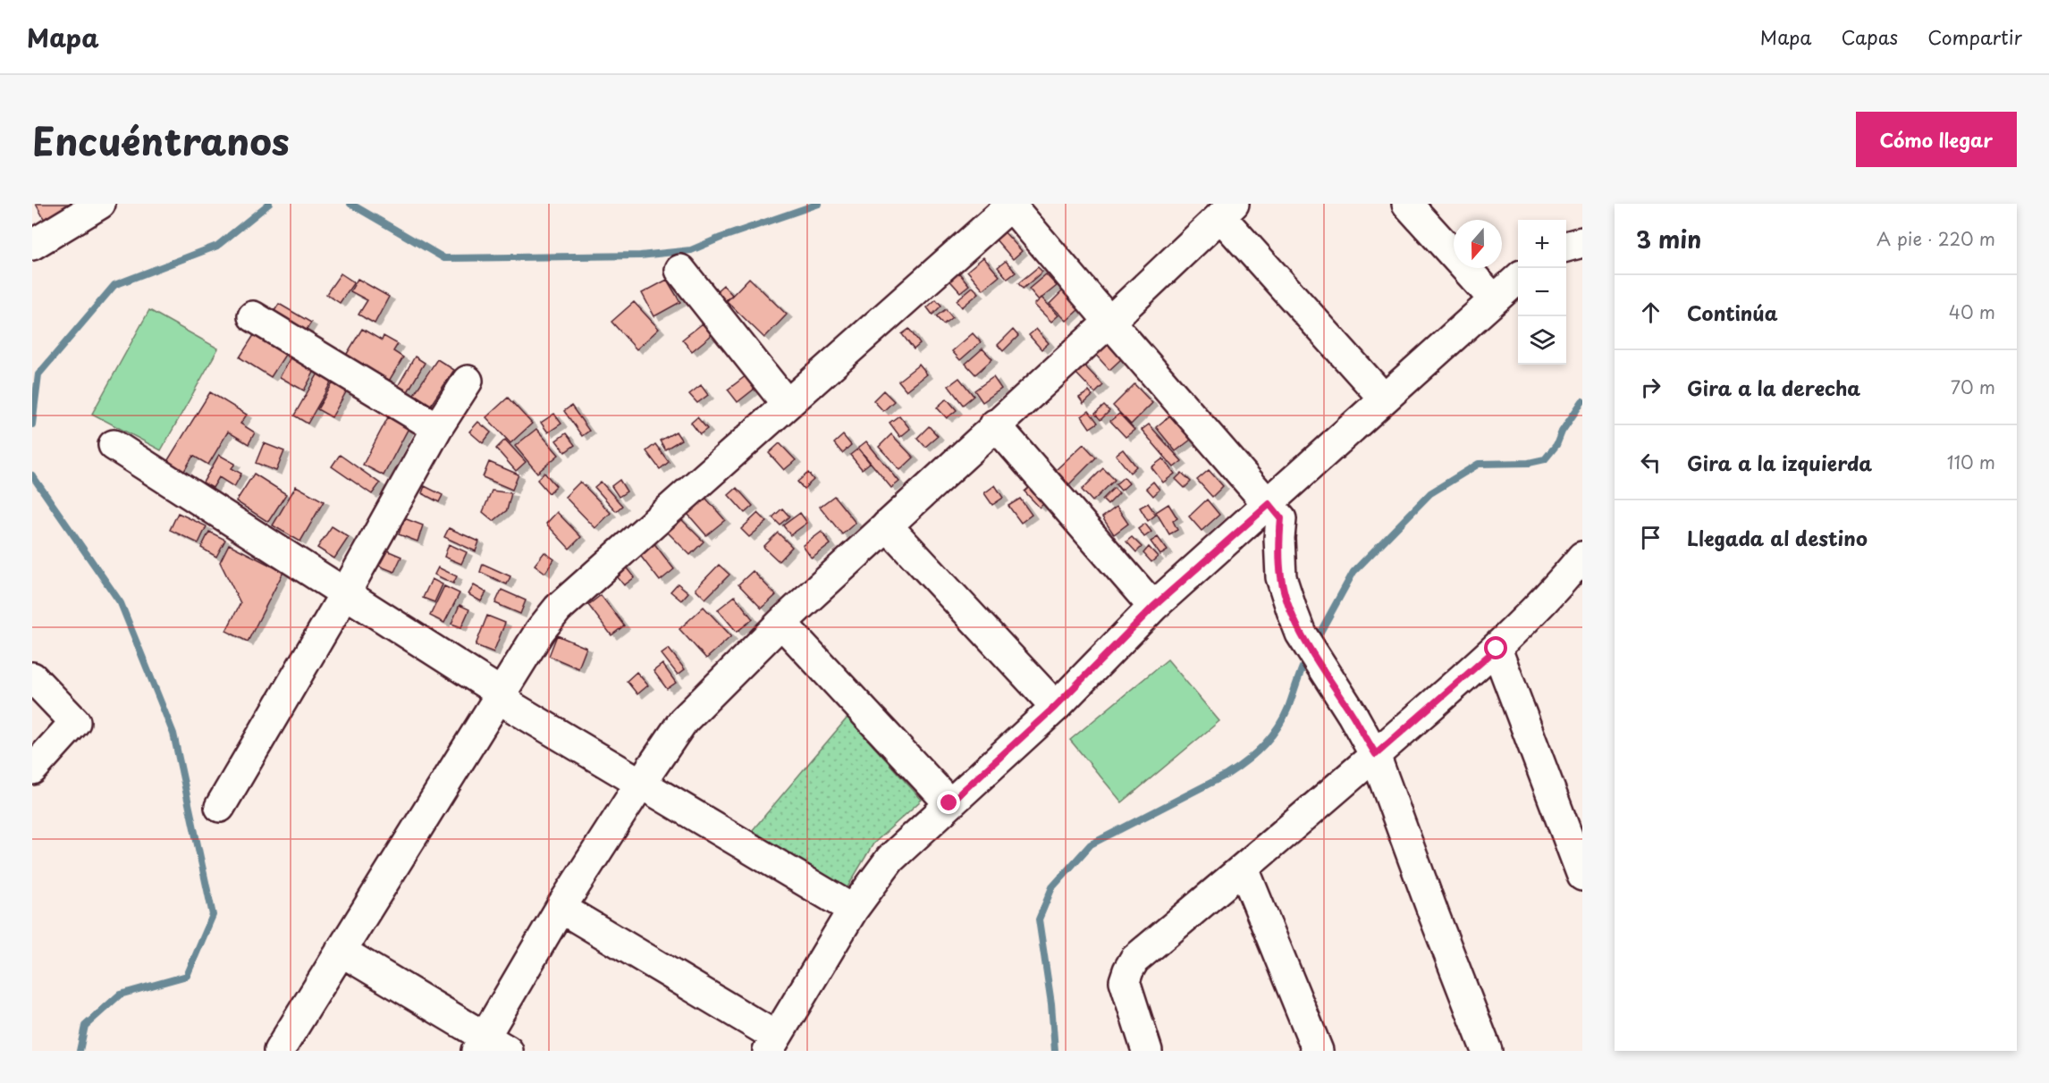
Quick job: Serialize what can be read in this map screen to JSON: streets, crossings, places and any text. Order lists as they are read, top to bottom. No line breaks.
{"north":"bottom","page":{"header":"Mapa","nav":["Mapa","Capas","Compartir"],"title":"Encuéntranos","buttons":"Cómo llegar","heading":["3 min","A pie · 220 m"],"map_buttons":["+","−"],"list":[["Continúa","40 m"],["Gira a la derecha","70 m"],["Gira a la izquierda","110 m"],"Llegada al destino"]}}
